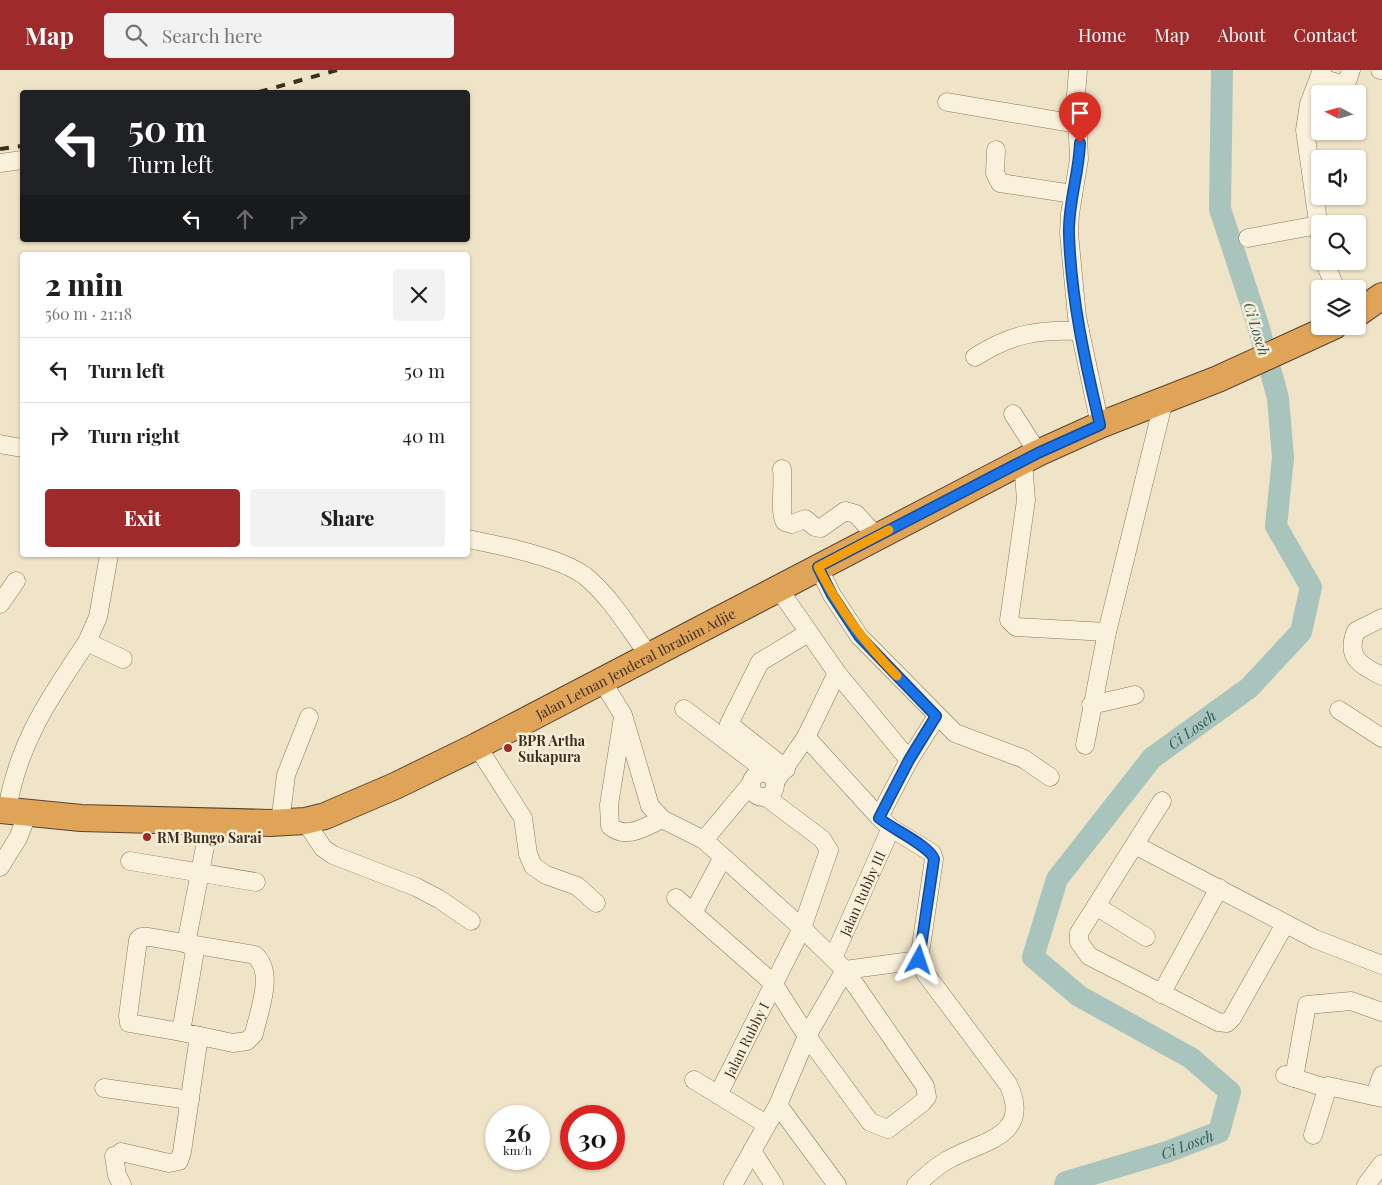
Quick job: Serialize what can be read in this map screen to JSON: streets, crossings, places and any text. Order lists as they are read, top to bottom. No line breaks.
{"streets":{"highway":["Jalan Letnan Jenderal Ibrahim Adjie"],"street":["Jalan Rubby III","Jalan Rubby I"]},"water":["Ci Loseh"],"places":["BPR Artha Sukapura","RM Bungo Sarai"],"north":"left","page":{"header":"Map","search":"Search here","nav":["Home","Map","About","Contact"],"turn":["50 m","Turn left"],"heading":["2 min","560 m · 21:18"],"list":[{"name":"Turn left","value":"50 m"},{"name":"Turn right","value":"40 m"}],"buttons":["Exit","Share"],"speed":"26 km/h","limit":"30"}}
